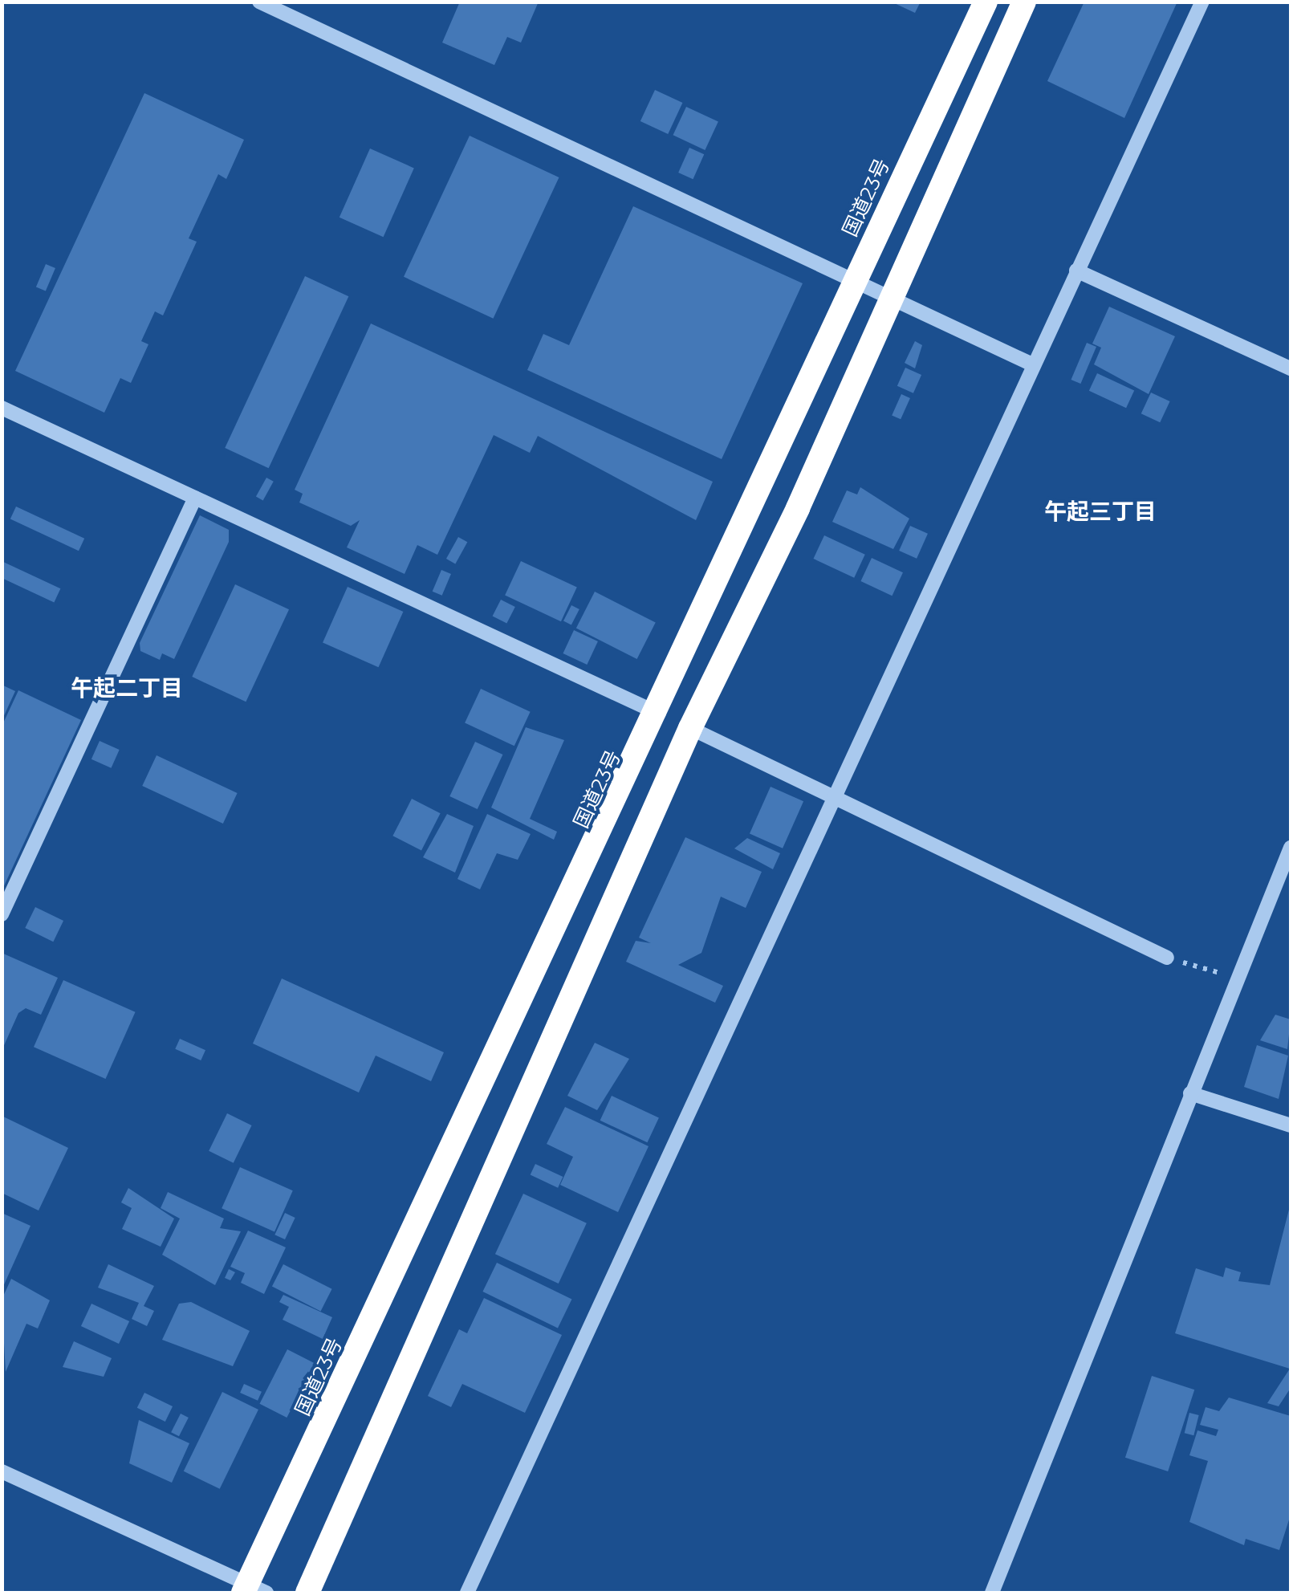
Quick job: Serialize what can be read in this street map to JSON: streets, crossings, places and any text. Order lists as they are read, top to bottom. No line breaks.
{"streets":{"highway":["国道23号"]},"districts":["午起三丁目","午起二丁目"]}
